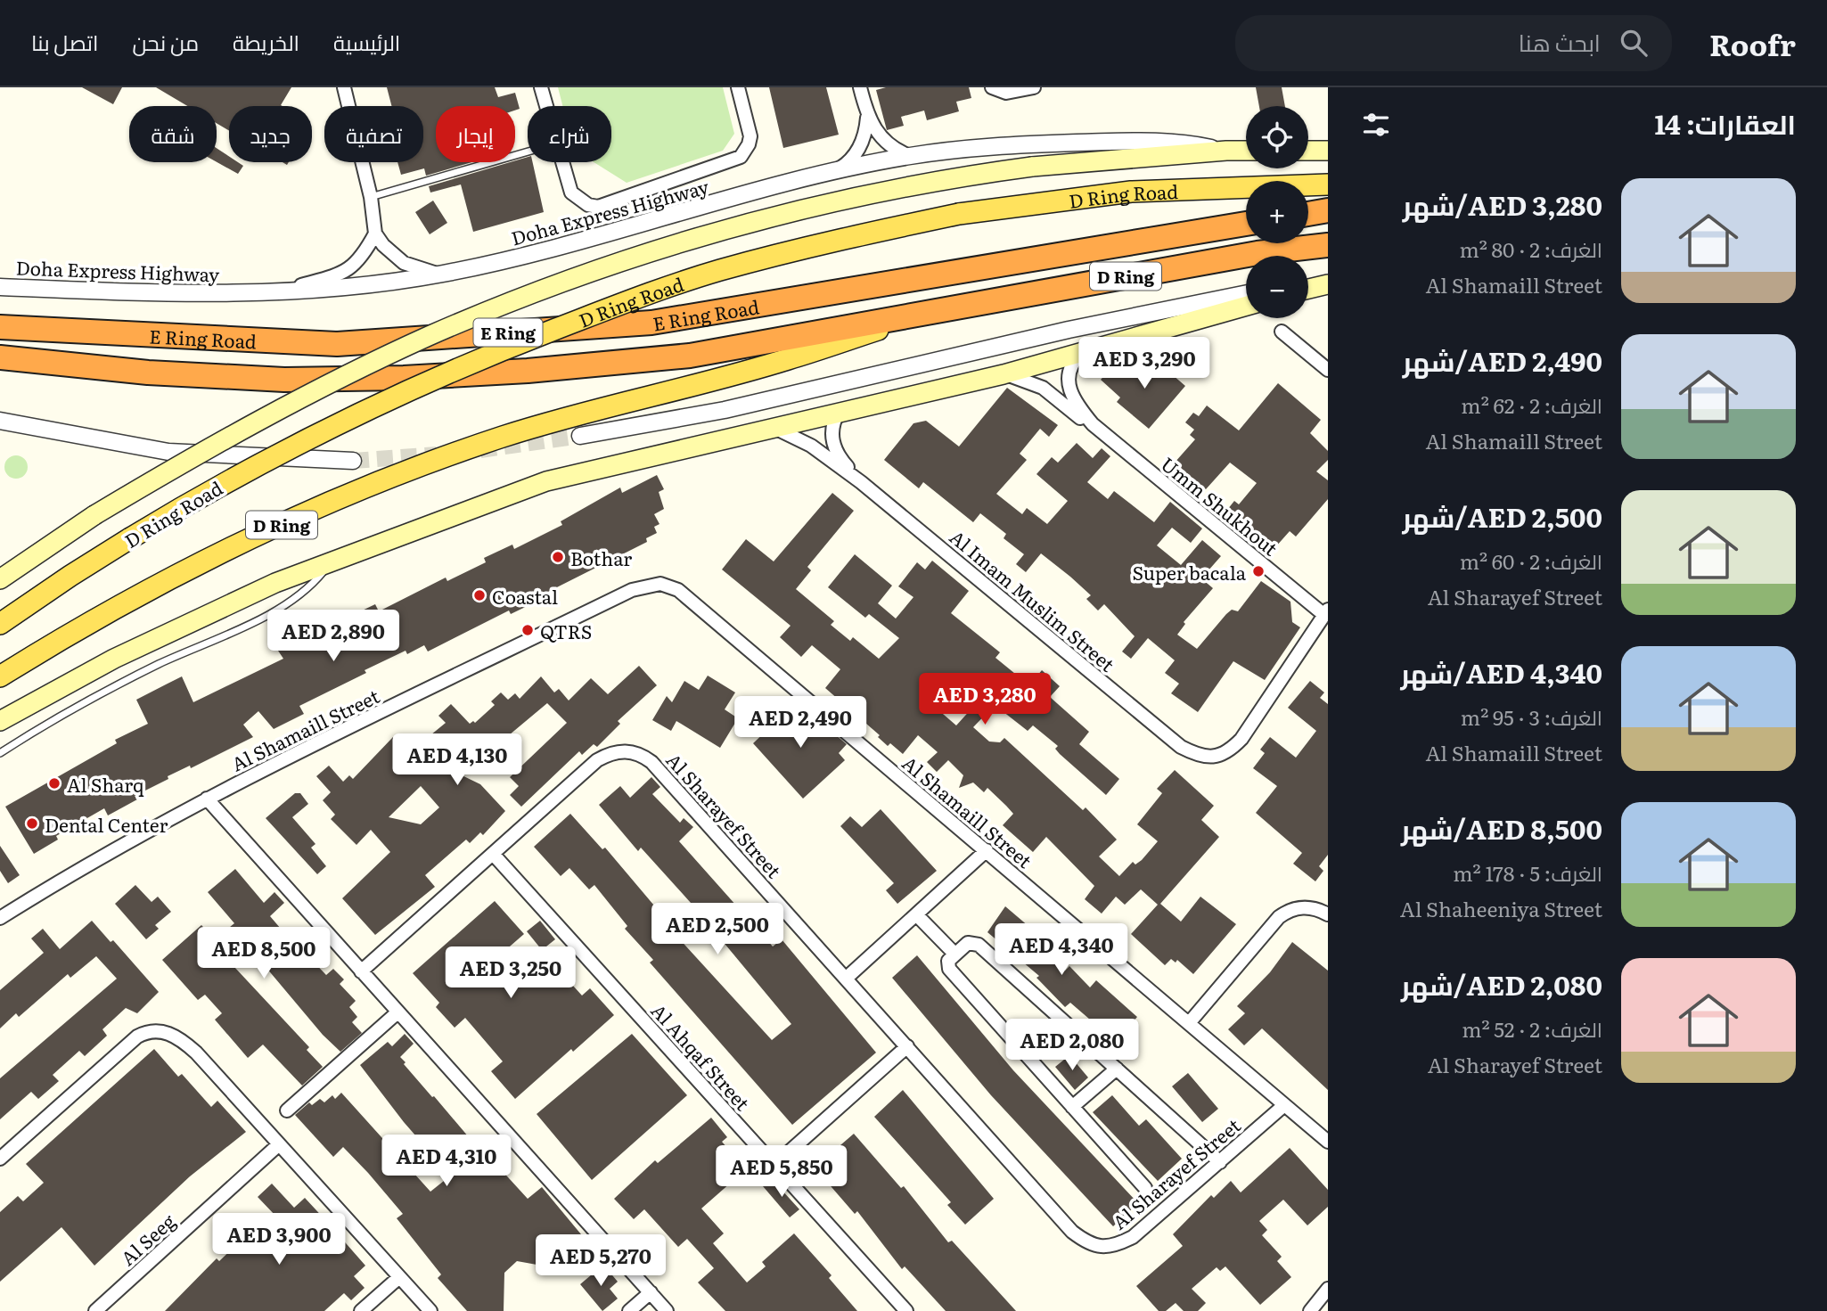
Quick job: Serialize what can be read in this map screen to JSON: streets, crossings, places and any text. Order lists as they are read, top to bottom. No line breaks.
{"streets":{"highway":["D Ring","E Ring Road","E Ring"],"main road":["D Ring Road"],"street":["Doha Express Highway","Umm Shukhout","Al Shamaill Street","Al Sharayef Street","Al Ahqaf Street","Al Seeg"]},"crossings":[["D Ring Road","Doha Express Highway"],["D Ring","E Ring Road"],["D Ring","Umm Shukhout"],["Al Shamaill Street","Al Sharayef Street"],["Al Sharayef Street","Al Ahqaf Street"]],"places":["Bothar","Super bacala","Coastal","QTRS","Al Sharq","Dental Center"],"page":{"header":"Roofr","search":"ابحث هنا","nav":["الرئيسية","الخريطة","من نحن","اتصل بنا"],"heading":"العقارات: 14","map_buttons":["+","−"],"chip":["شراء","إيجار","تصفية","جديد","شقة"],"list":[{"name":"AED 3,280/شهر","note":"الغرف: 2 · 80 m² · Al Shamaill Street"},{"name":"AED 2,490/شهر","note":"الغرف: 2 · 62 m² · Al Shamaill Street"},{"name":"AED 2,500/شهر","note":"الغرف: 2 · 60 m² · Al Sharayef Street"},{"name":"AED 4,340/شهر","note":"الغرف: 3 · 95 m² · Al Shamaill Street"},{"name":"AED 8,500/شهر","note":"الغرف: 5 · 178 m² · Al Shaheeniya Street"},{"name":"AED 2,080/شهر","note":"الغرف: 2 · 52 m² · Al Sharayef Street"}],"price":["AED 3,290","AED 2,890","AED 3,280","AED 2,490","AED 4,130","AED 2,500","AED 4,340","AED 8,500","AED 3,250","AED 2,080","AED 4,310","AED 5,850","AED 3,900","AED 5,270"]}}
